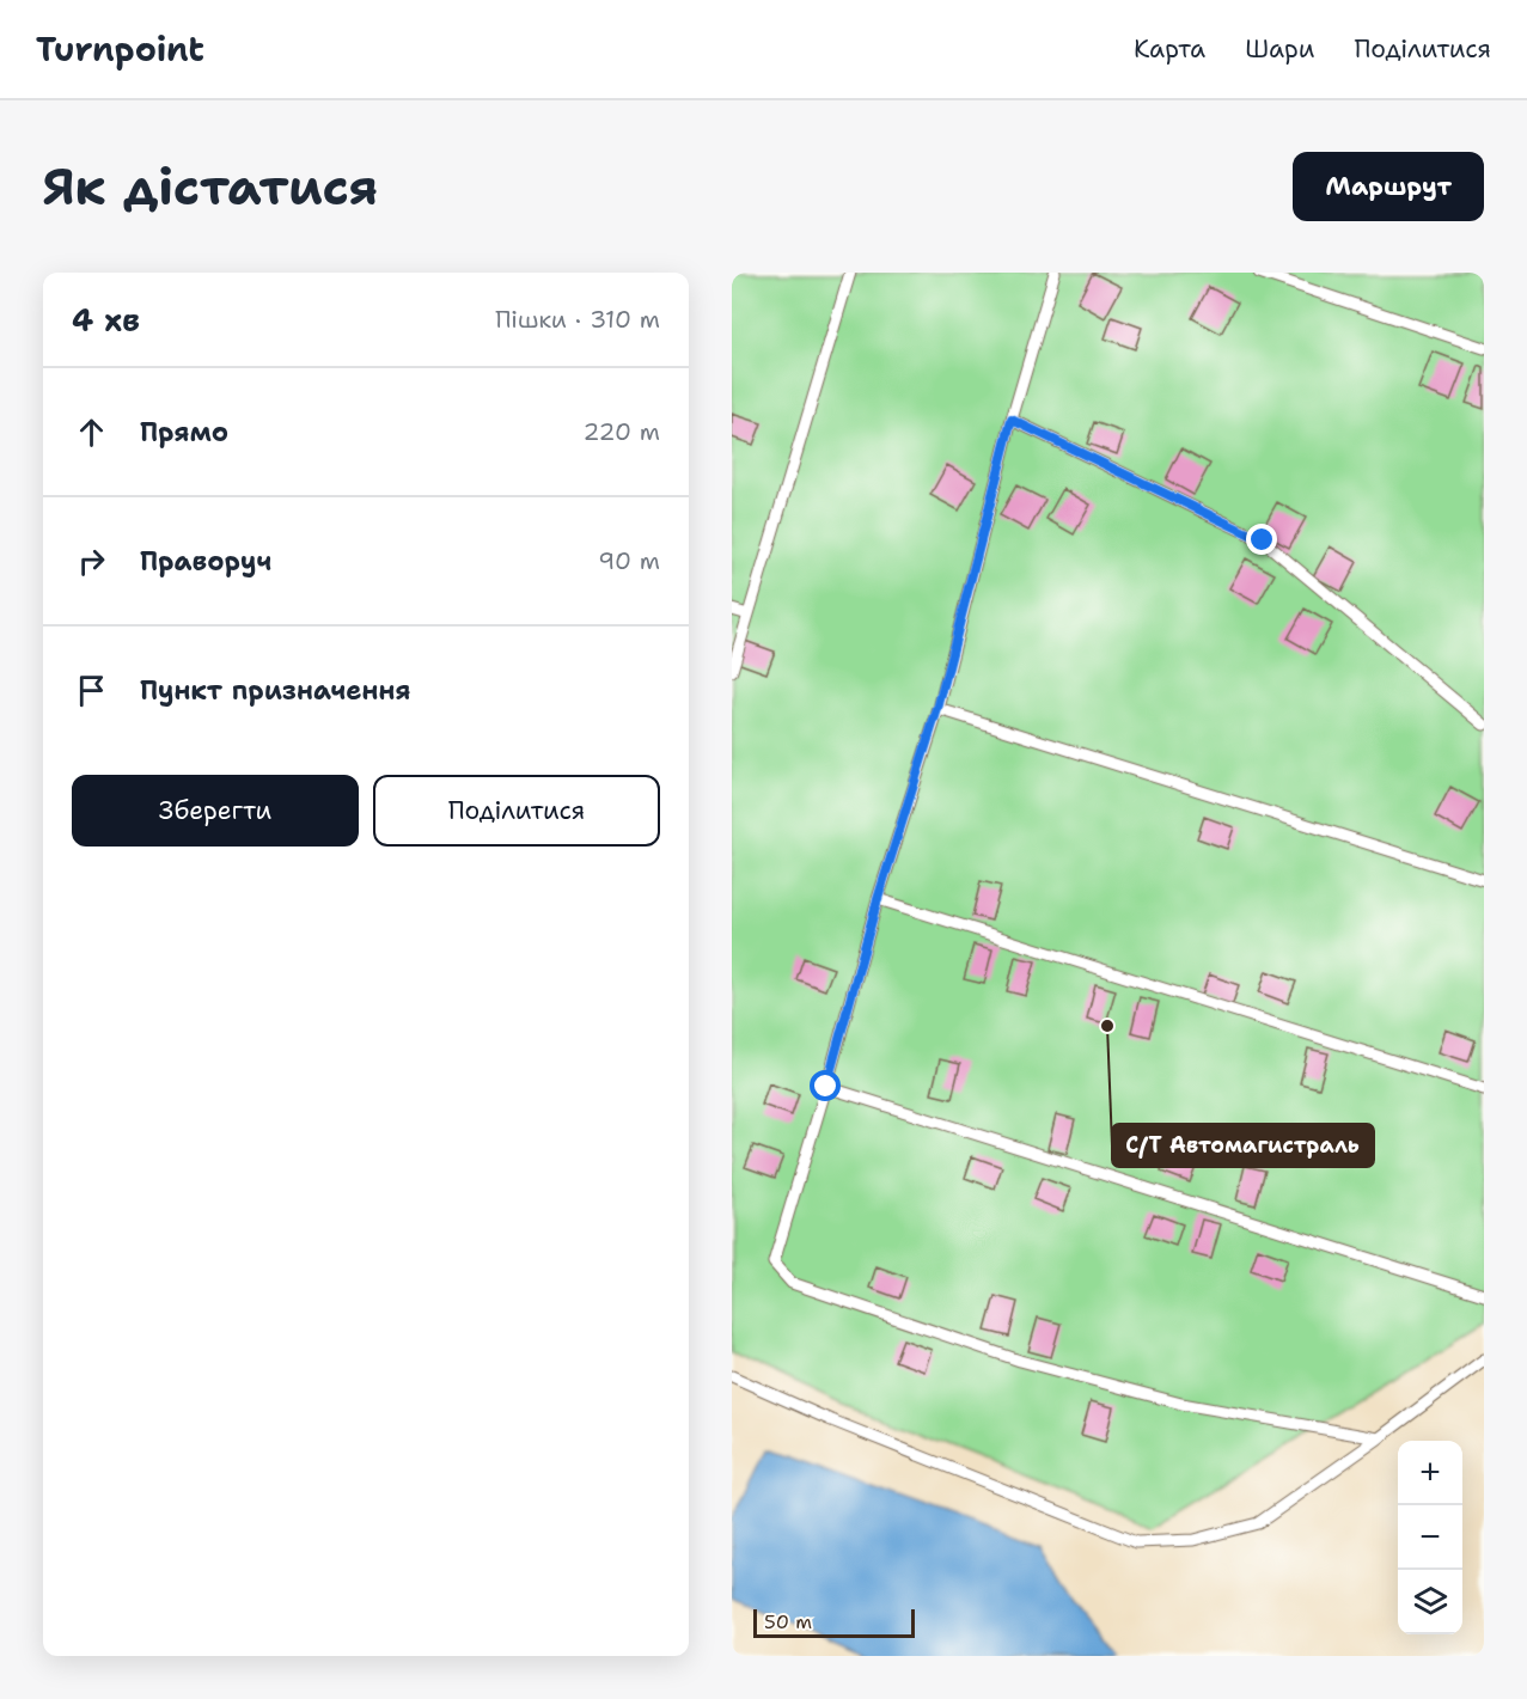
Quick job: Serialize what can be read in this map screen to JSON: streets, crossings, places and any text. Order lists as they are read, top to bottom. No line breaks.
{"places":["С/Т Автомагистраль"],"scale_bar":"50 m","page":{"header":"Turnpoint","nav":["Карта","Шари","Поділитися"],"buttons":["Маршрут",["Зберегти","Поділитися"]],"title":"Як дістатися","heading":["4 хв","Пішки · 310 m"],"list":[["Прямо","220 m"],["Праворуч","90 m"],"Пункт призначення"],"map_buttons":["+","−"],"scale":"50 m"}}
